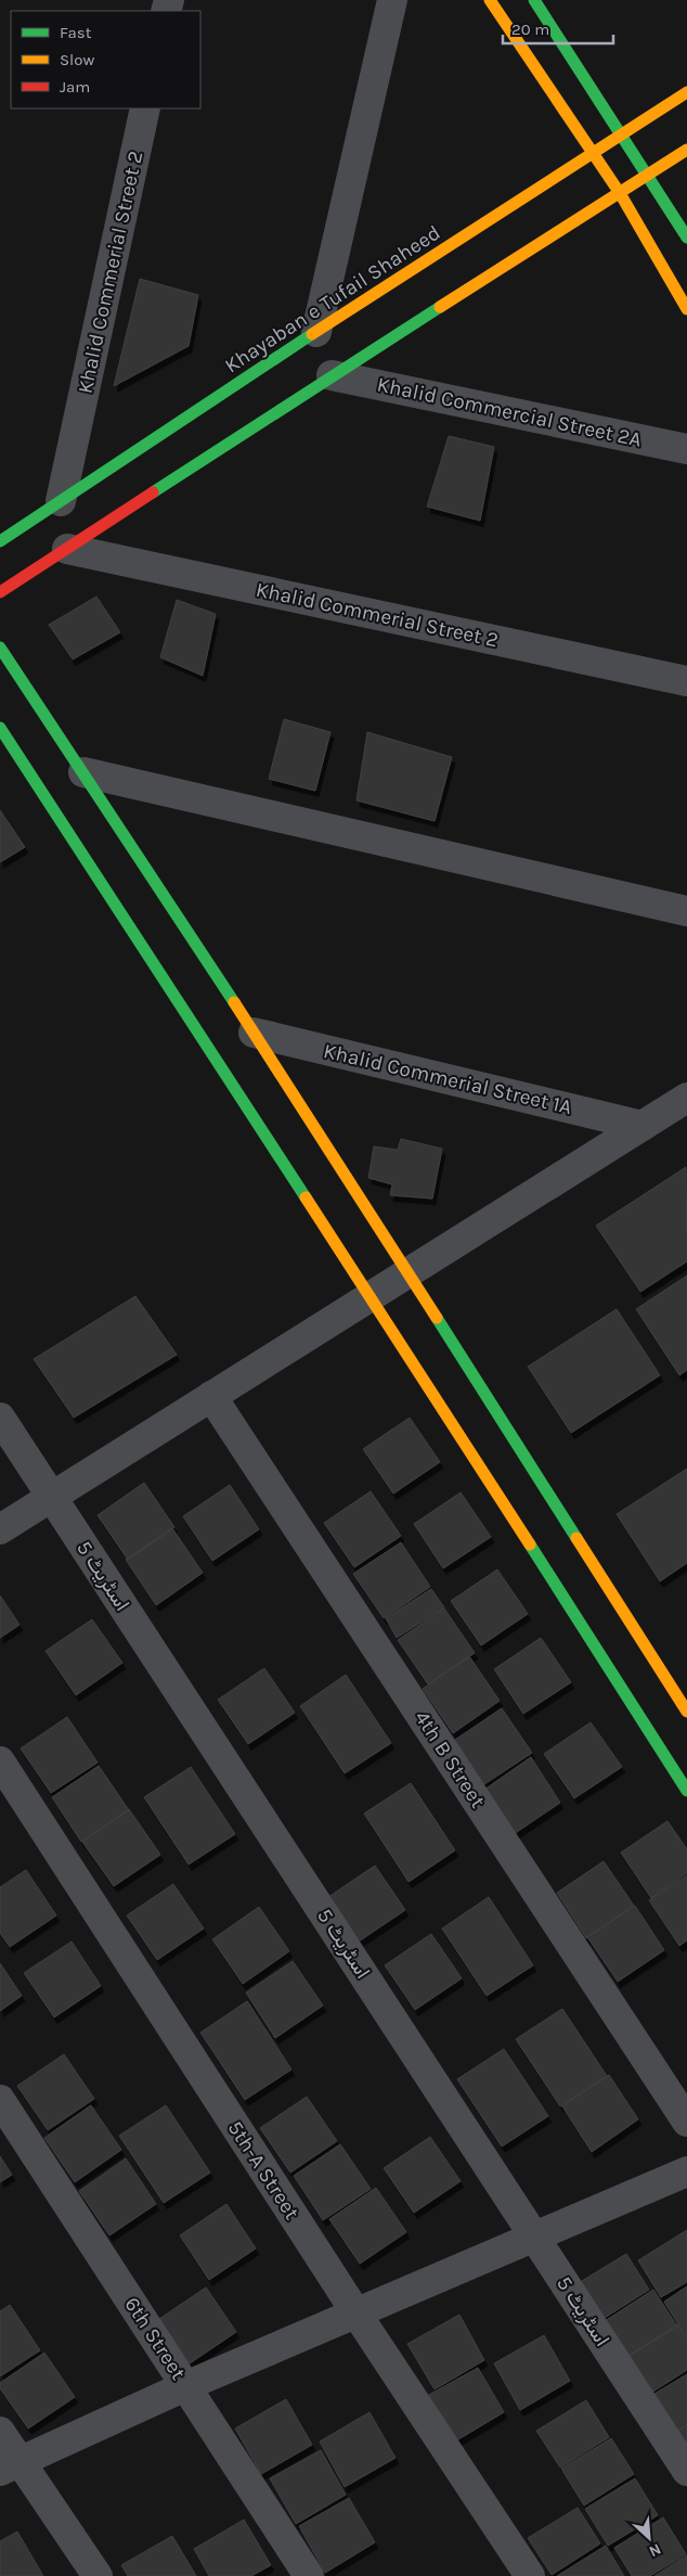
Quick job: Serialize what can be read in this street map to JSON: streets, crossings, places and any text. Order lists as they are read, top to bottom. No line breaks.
{"streets":{"street":["Khalid Commerial Street 2","Khayaban e Tufail Shaheed","Khalid Commercial Street 2A","Khalid Commerial Street 1A","اسٹریٹ 5","4th B Street","5th-A Street","6th Street"]},"crossings":[["Khalid Commerial Street 2","Khayaban e Tufail Shaheed"]],"legend":["Fast","Slow","Jam"],"scale_bar":"20 m","north":"bottom right"}
